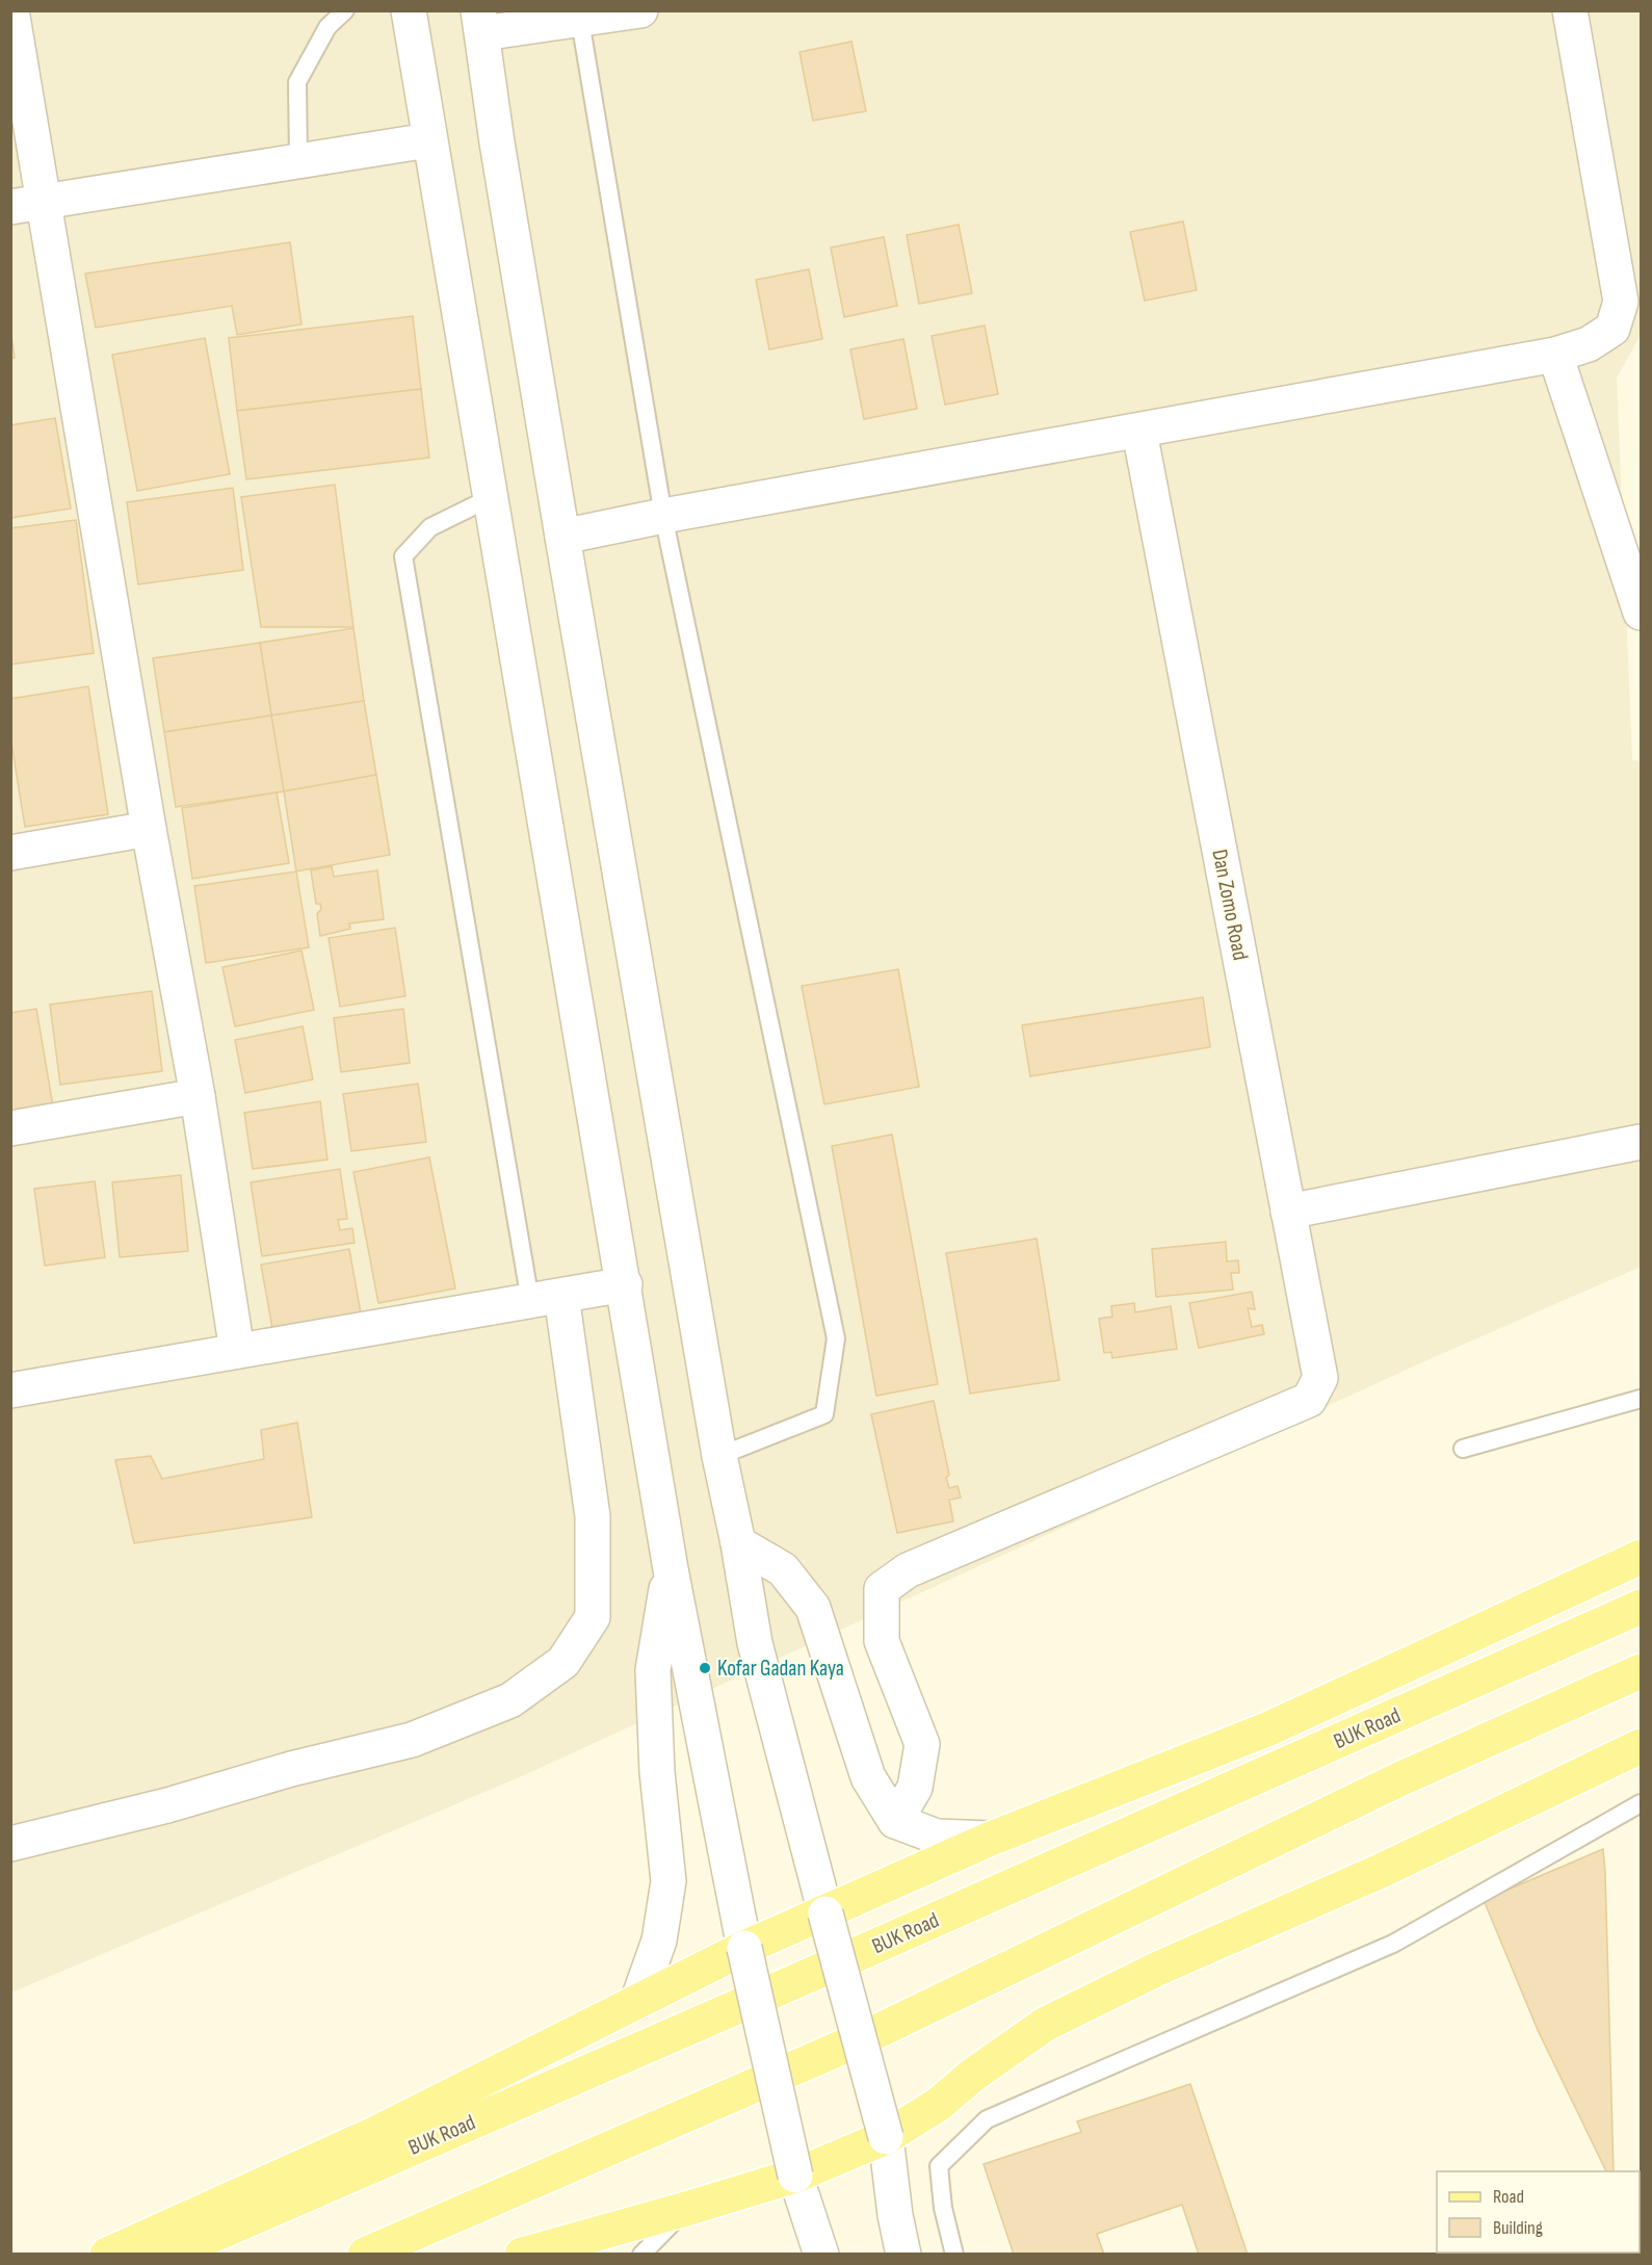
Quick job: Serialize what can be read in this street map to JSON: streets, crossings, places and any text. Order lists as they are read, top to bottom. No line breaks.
{"streets":{"main road":["BUK Road"],"street":["Dan Zomo Road"]},"places":["Kofar Gadan Kaya"],"legend":["Road","Building"]}
